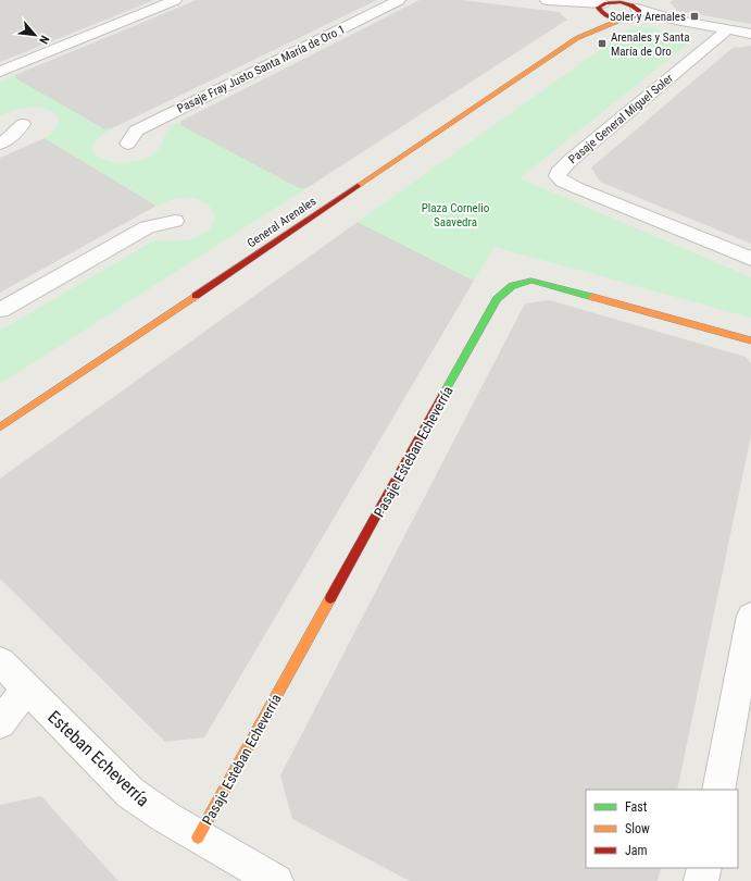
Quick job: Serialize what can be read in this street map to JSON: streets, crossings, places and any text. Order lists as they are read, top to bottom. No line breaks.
{"streets":{"street":["Pasaje Fray Justo Santa María de Oro 1","Pasaje General Miguel Soler","General Arenales","Pasaje Esteban Echeverría","Esteban Echeverría"]},"crossings":[["Pasaje Esteban Echeverría","Esteban Echeverría"]],"parks":["Plaza Cornelio Saavedra"],"places":{"transit":["Soler y Arenales","Arenales y Santa María de Oro"]},"legend":["Fast","Slow","Jam"],"north":"bottom right"}
